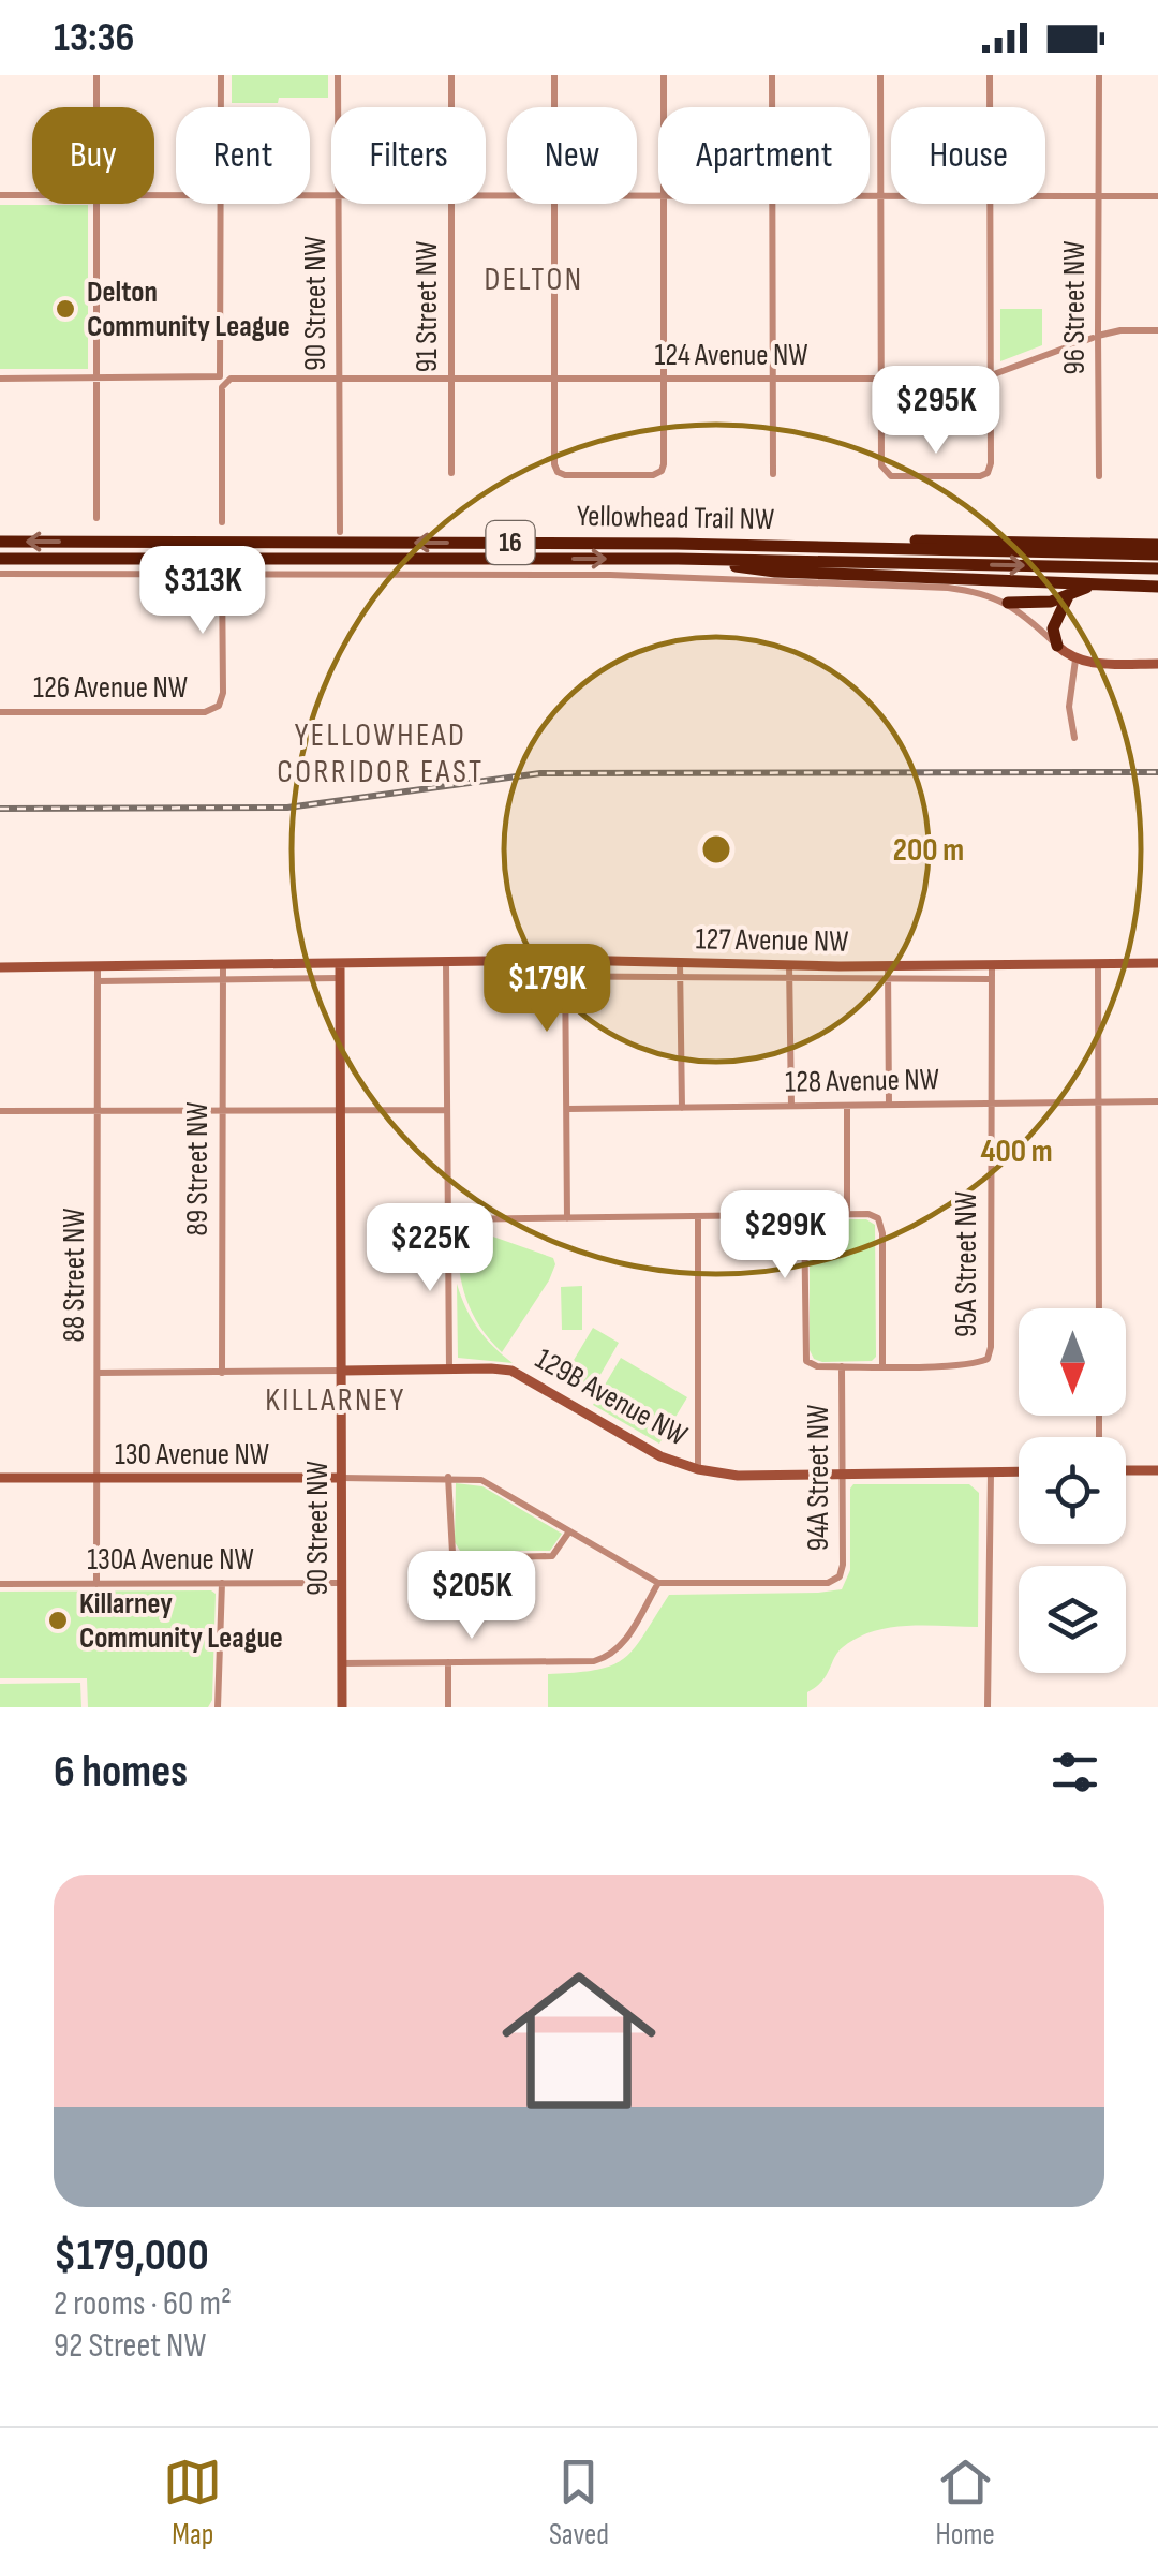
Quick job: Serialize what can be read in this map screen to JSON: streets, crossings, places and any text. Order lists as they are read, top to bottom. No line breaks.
{"streets":{"highway":["Yellowhead Trail NW","16"],"street":["90 Street NW","91 Street NW","96 Street NW","124 Avenue NW","126 Avenue NW","127 Avenue NW","128 Avenue NW","89 Street NW","95A Street NW","88 Street NW","129B Avenue NW","130 Avenue NW","94A Street NW","130A Avenue NW"]},"crossings":[["90 Street NW","124 Avenue NW"],["90 Street NW","127 Avenue NW"],["90 Street NW","129B Avenue NW"],["90 Street NW","130 Avenue NW"],["90 Street NW","130A Avenue NW"],["91 Street NW","124 Avenue NW"],["96 Street NW","124 Avenue NW"],["Yellowhead Trail NW","126 Avenue NW"],["127 Avenue NW","89 Street NW"],["127 Avenue NW","95A Street NW"],["127 Avenue NW","88 Street NW"],["128 Avenue NW","95A Street NW"],["89 Street NW","129B Avenue NW"],["88 Street NW","129B Avenue NW"],["88 Street NW","130 Avenue NW"],["88 Street NW","130A Avenue NW"],["129B Avenue NW","94A Street NW"],["130 Avenue NW","94A Street NW"]],"districts":["DELTON","YELLOWHEAD CORRIDOR EAST","KILLARNEY"],"places":["Delton Community League","Killarney Community League"],"north":"bottom","page":{"status":"13:36","chip":["Buy","Rent","Filters","New","Apartment","House"],"price":["$295K","$313K","$179K","$299K","$225K","$205K"],"heading":"6 homes","list":[{"name":"$179,000","note":"2 rooms · 60 m² · 92 Street NW"}],"tabs":["Map","Saved","Home"]},"rings":["200 m","400 m"]}
